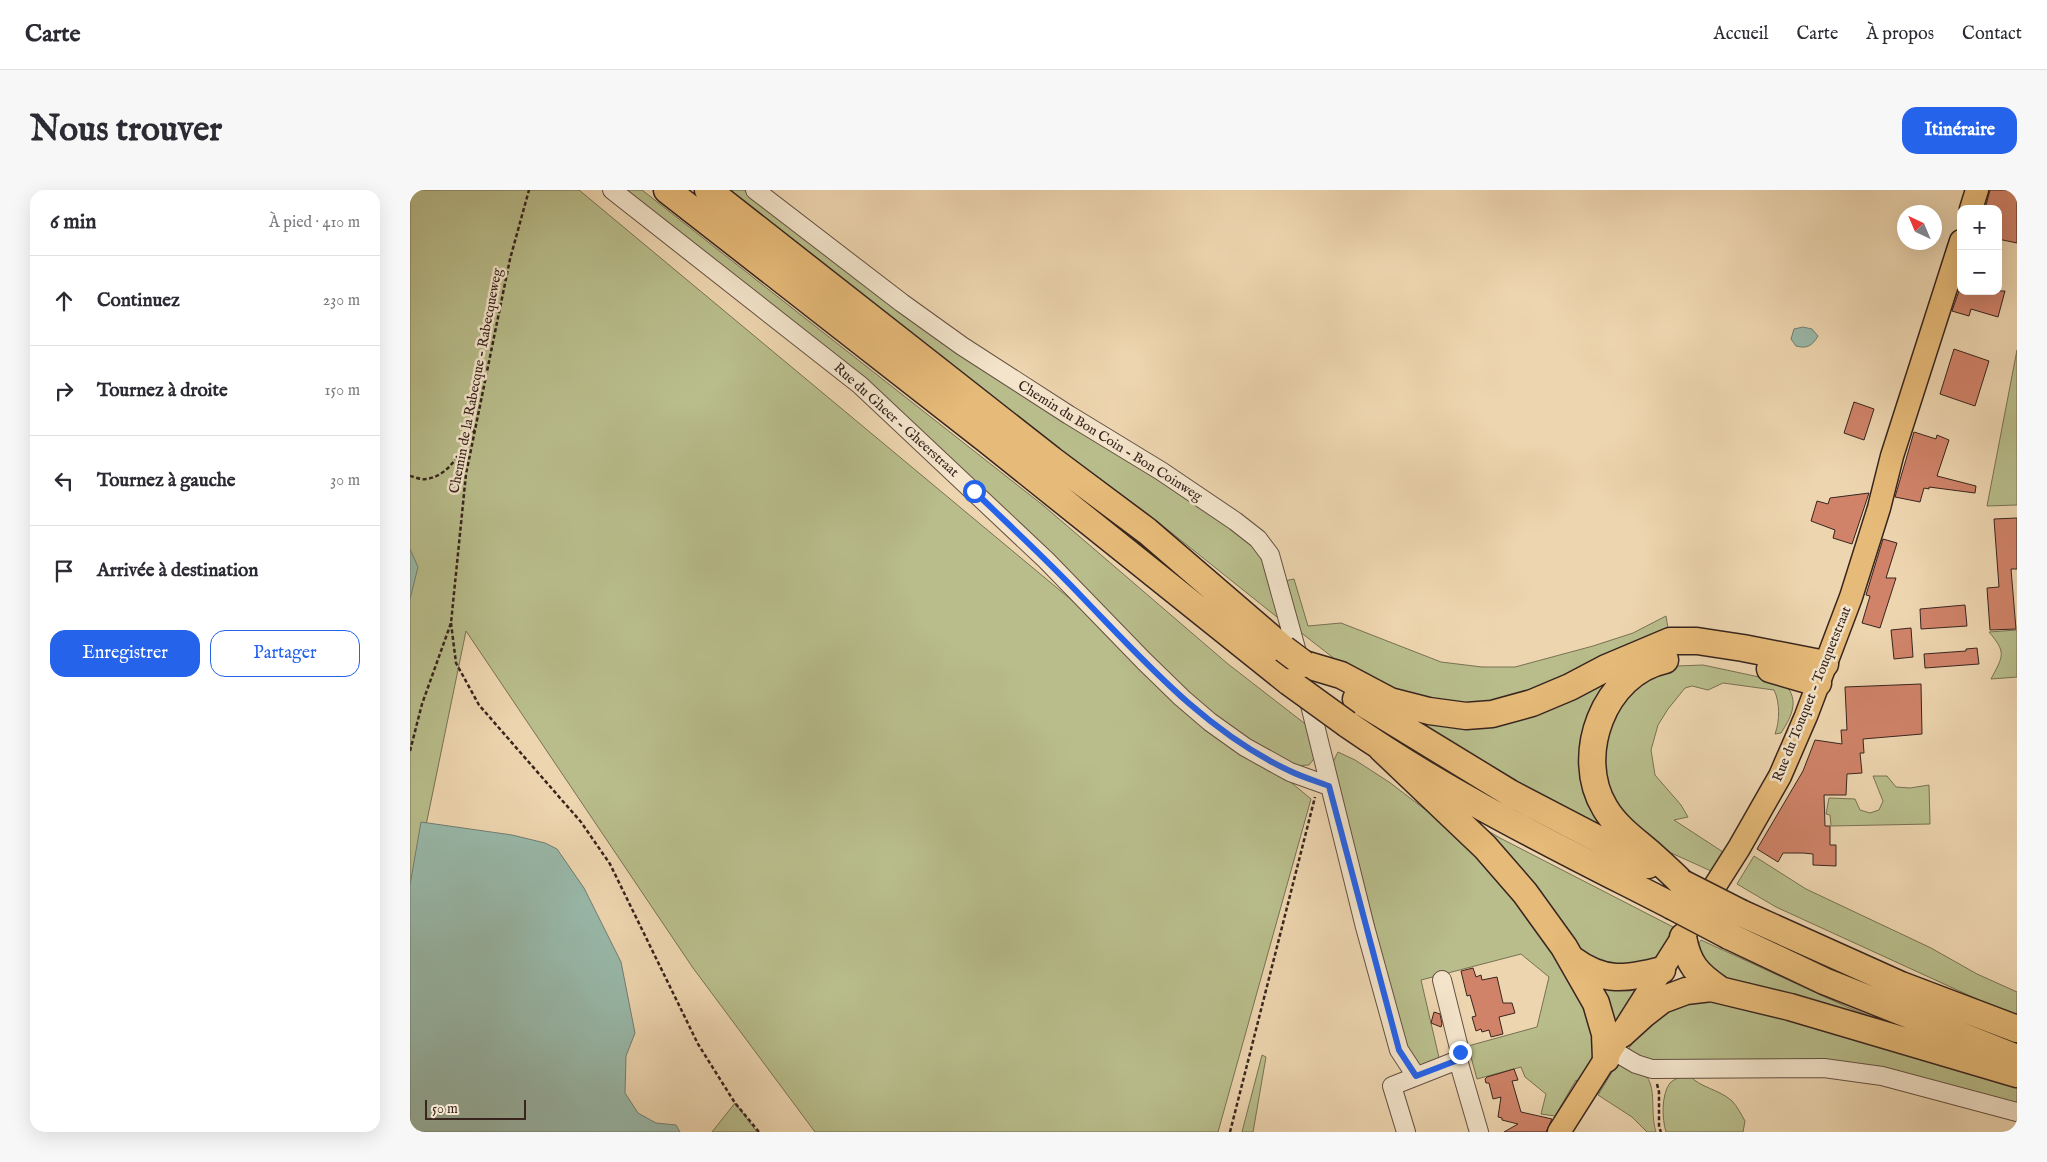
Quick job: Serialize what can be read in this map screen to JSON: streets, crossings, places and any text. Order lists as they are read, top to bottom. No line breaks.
{"streets":{"main road":["Rue du Touquet - Touquetstraat"],"street":["Rue du Gheer - Gheerstraat","Chemin du Bon Coin - Bon Coinweg"],"path":["Chemin de la Rabecque - Rabecqueweg"]},"crossings":[["Rue du Gheer - Gheerstraat","Chemin du Bon Coin - Bon Coinweg"]],"scale_bar":"50 m","north":"top left","page":{"header":"Carte","nav":["Accueil","Carte","À propos","Contact"],"buttons":["Itinéraire",["Enregistrer","Partager"]],"title":"Nous trouver","heading":["6 min","À pied · 410 m"],"map_buttons":["+","−"],"list":[["Continuez","230 m"],["Tournez à droite","150 m"],["Tournez à gauche","30 m"],"Arrivée à destination"],"scale":"50 m"}}
